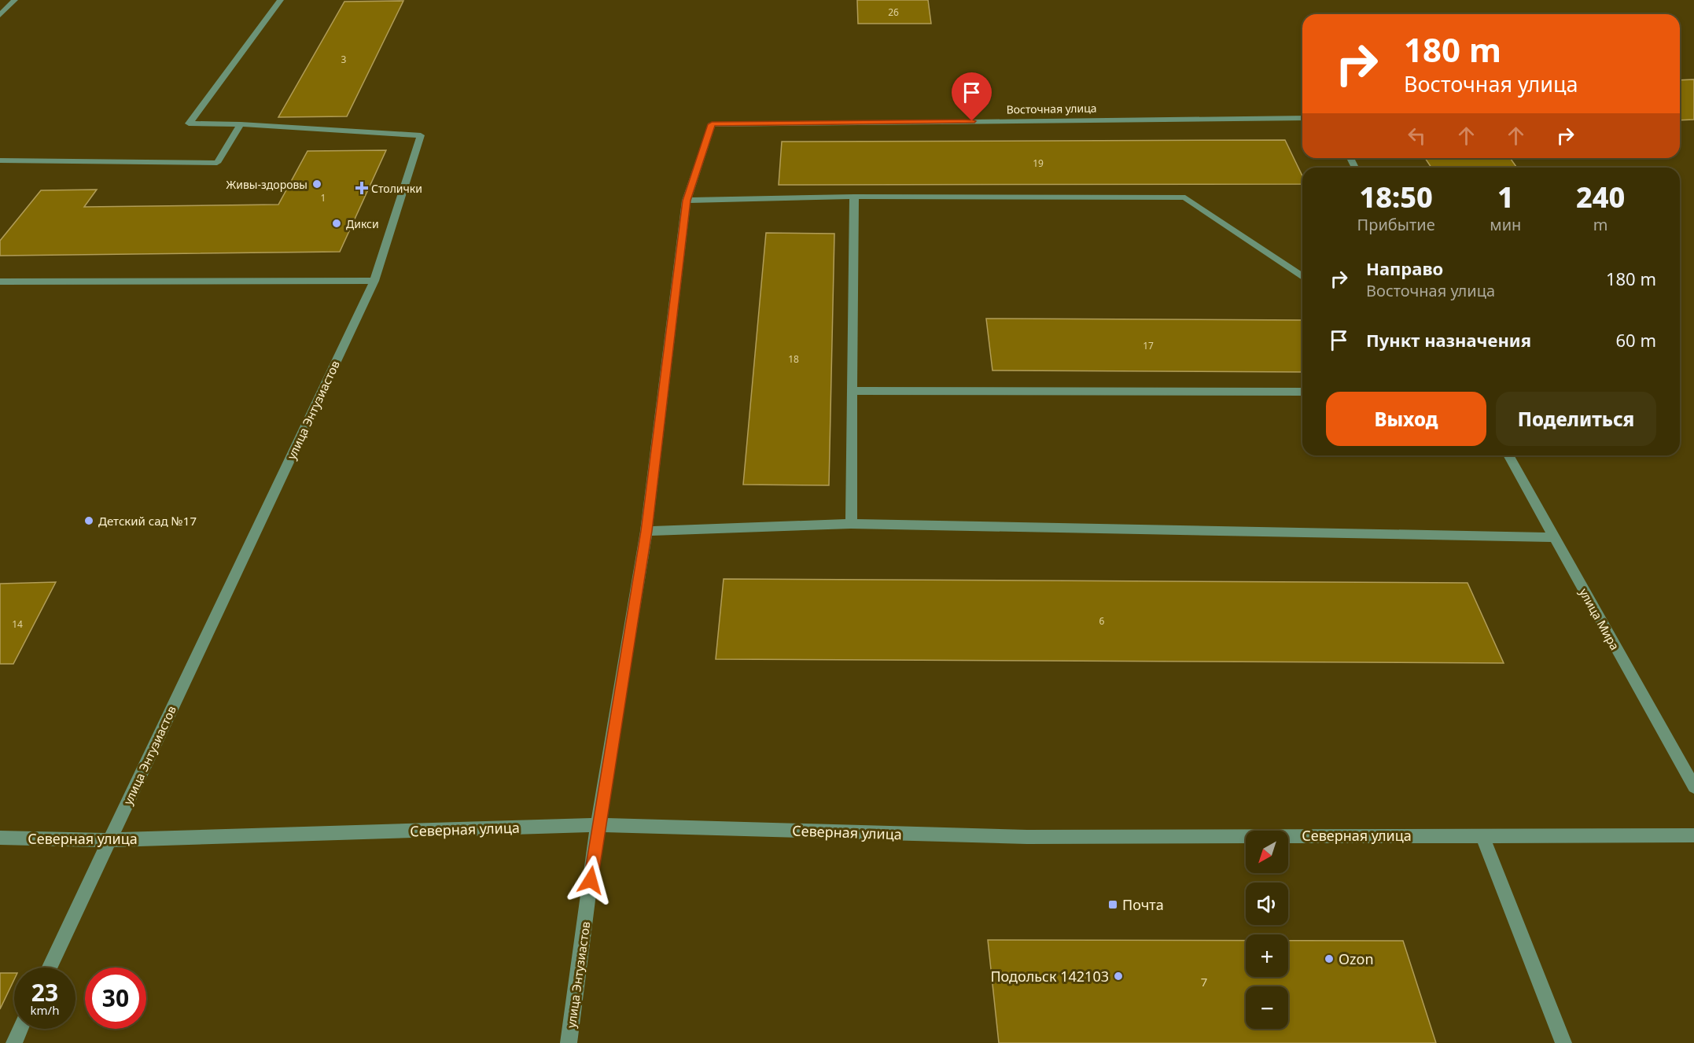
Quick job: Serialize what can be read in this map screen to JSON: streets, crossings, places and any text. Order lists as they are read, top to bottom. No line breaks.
{"streets":{"street":["Восточная улица","улица Энтузиастов","улица Мира","Северная улица"]},"crossings":[["Восточная улица","улица Энтузиастов"],["улица Энтузиастов","Северная улица"]],"places":{"other":["Живы-здоровы","Дикси","Детский сад №17","Ozon","Подольск 142103"],"health":["Столички"],"transit":["Почта"]},"house_numbers":["26","3","19","1","17","18","6","14","7"],"north":"bottom left","page":{"turn":["180 m","Восточная улица"],"eta":["18:50","Прибытие","1","мин","240","m"],"list":[{"name":"Направо","note":"Восточная улица","value":"180 m"},{"name":"Пункт назначения","value":"60 m"}],"buttons":["Выход","Поделиться"],"map_buttons":["+","−"],"speed":"23 km/h","limit":"30"}}
